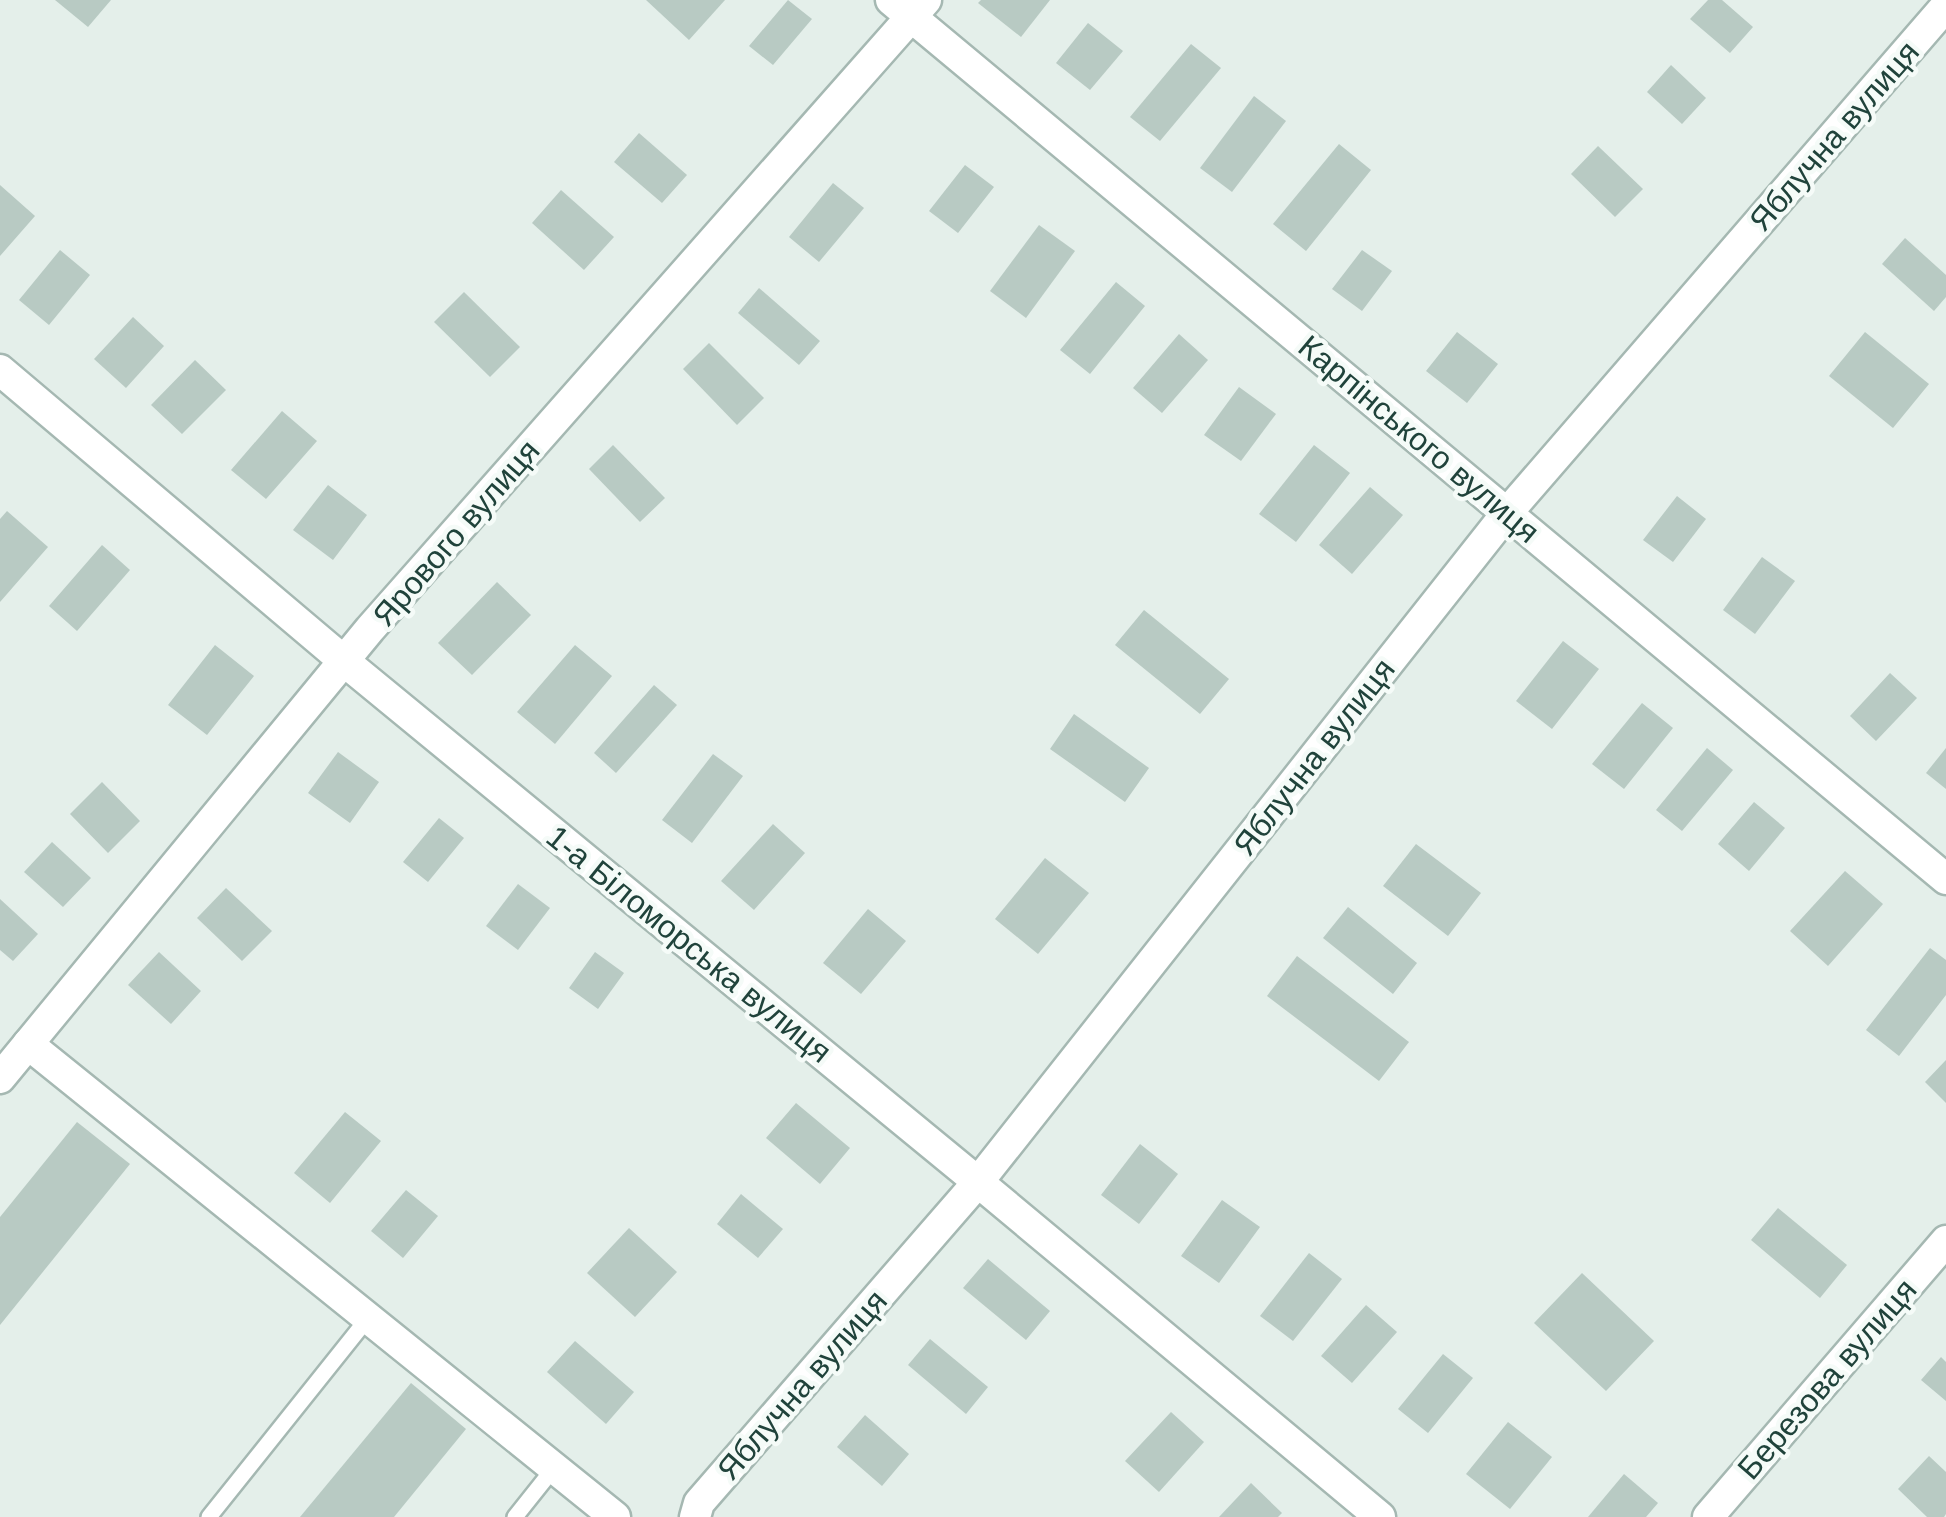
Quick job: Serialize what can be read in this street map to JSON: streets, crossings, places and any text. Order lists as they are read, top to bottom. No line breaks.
{"streets":{"street":["Яблучна вулиця","Карпінського вулиця","Ярового вулиця","1-а Біломорська вулиця","Березова вулиця"]},"crossings":[["Яблучна вулиця","Карпінського вулиця"],["Яблучна вулиця","1-а Біломорська вулиця"],["Карпінського вулиця","Ярового вулиця"],["Ярового вулиця","1-а Біломорська вулиця"]]}
